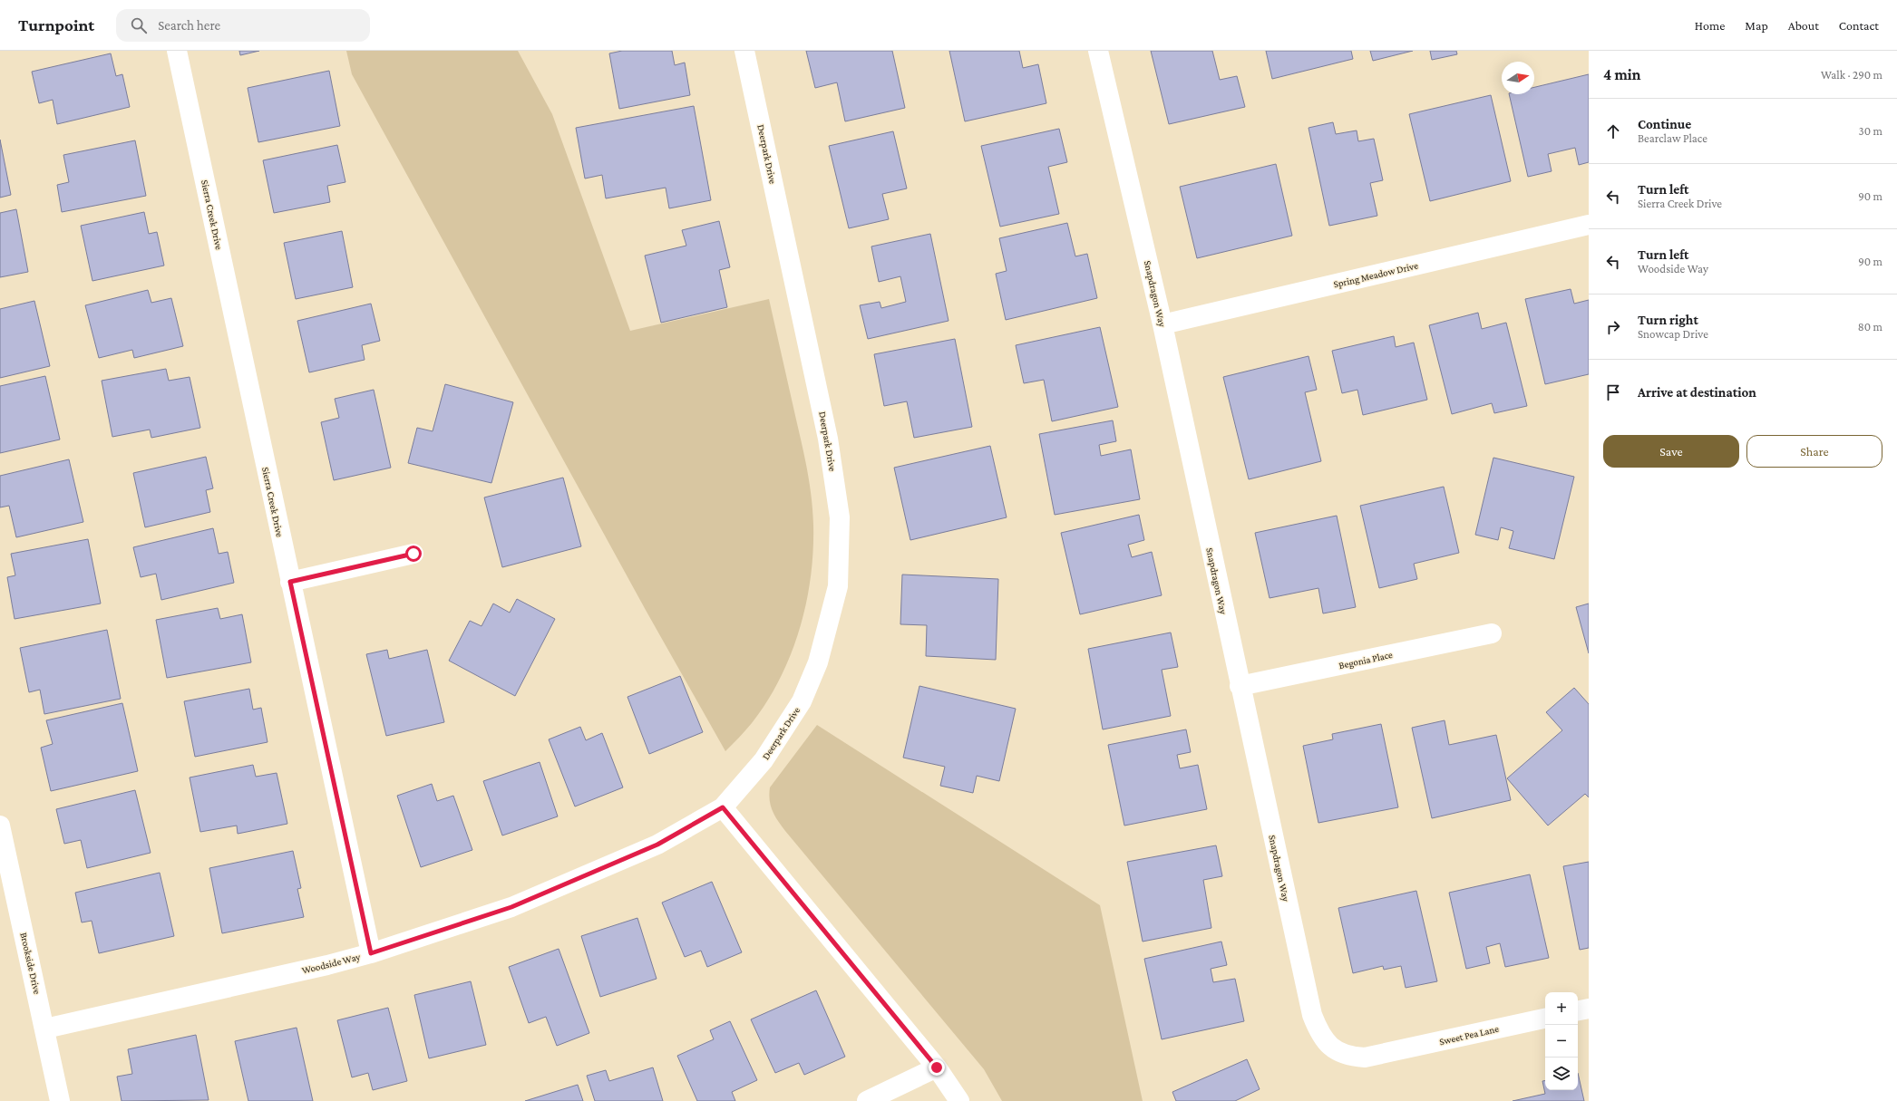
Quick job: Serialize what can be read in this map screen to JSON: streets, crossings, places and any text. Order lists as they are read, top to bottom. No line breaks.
{"streets":{"street":["Deerpark Drive","Sierra Creek Drive","Spring Meadow Drive","Snapdragon Way","Begonia Place","Brookside Drive","Woodside Way","Sweet Pea Lane"]},"crossings":[["Deerpark Drive","Woodside Way"],["Sierra Creek Drive","Woodside Way"],["Spring Meadow Drive","Snapdragon Way"],["Snapdragon Way","Begonia Place"],["Snapdragon Way","Sweet Pea Lane"],["Brookside Drive","Woodside Way"]],"north":"right","page":{"header":"Turnpoint","search":"Search here","nav":["Home","Map","About","Contact"],"heading":["4 min","Walk · 290 m"],"list":[["Continue","Bearclaw Place","30 m"],["Turn left","Sierra Creek Drive","90 m"],["Turn left","Woodside Way","90 m"],["Turn right","Snowcap Drive","80 m"],"Arrive at destination"],"buttons":["Save","Share"],"map_buttons":["+","−"]}}
